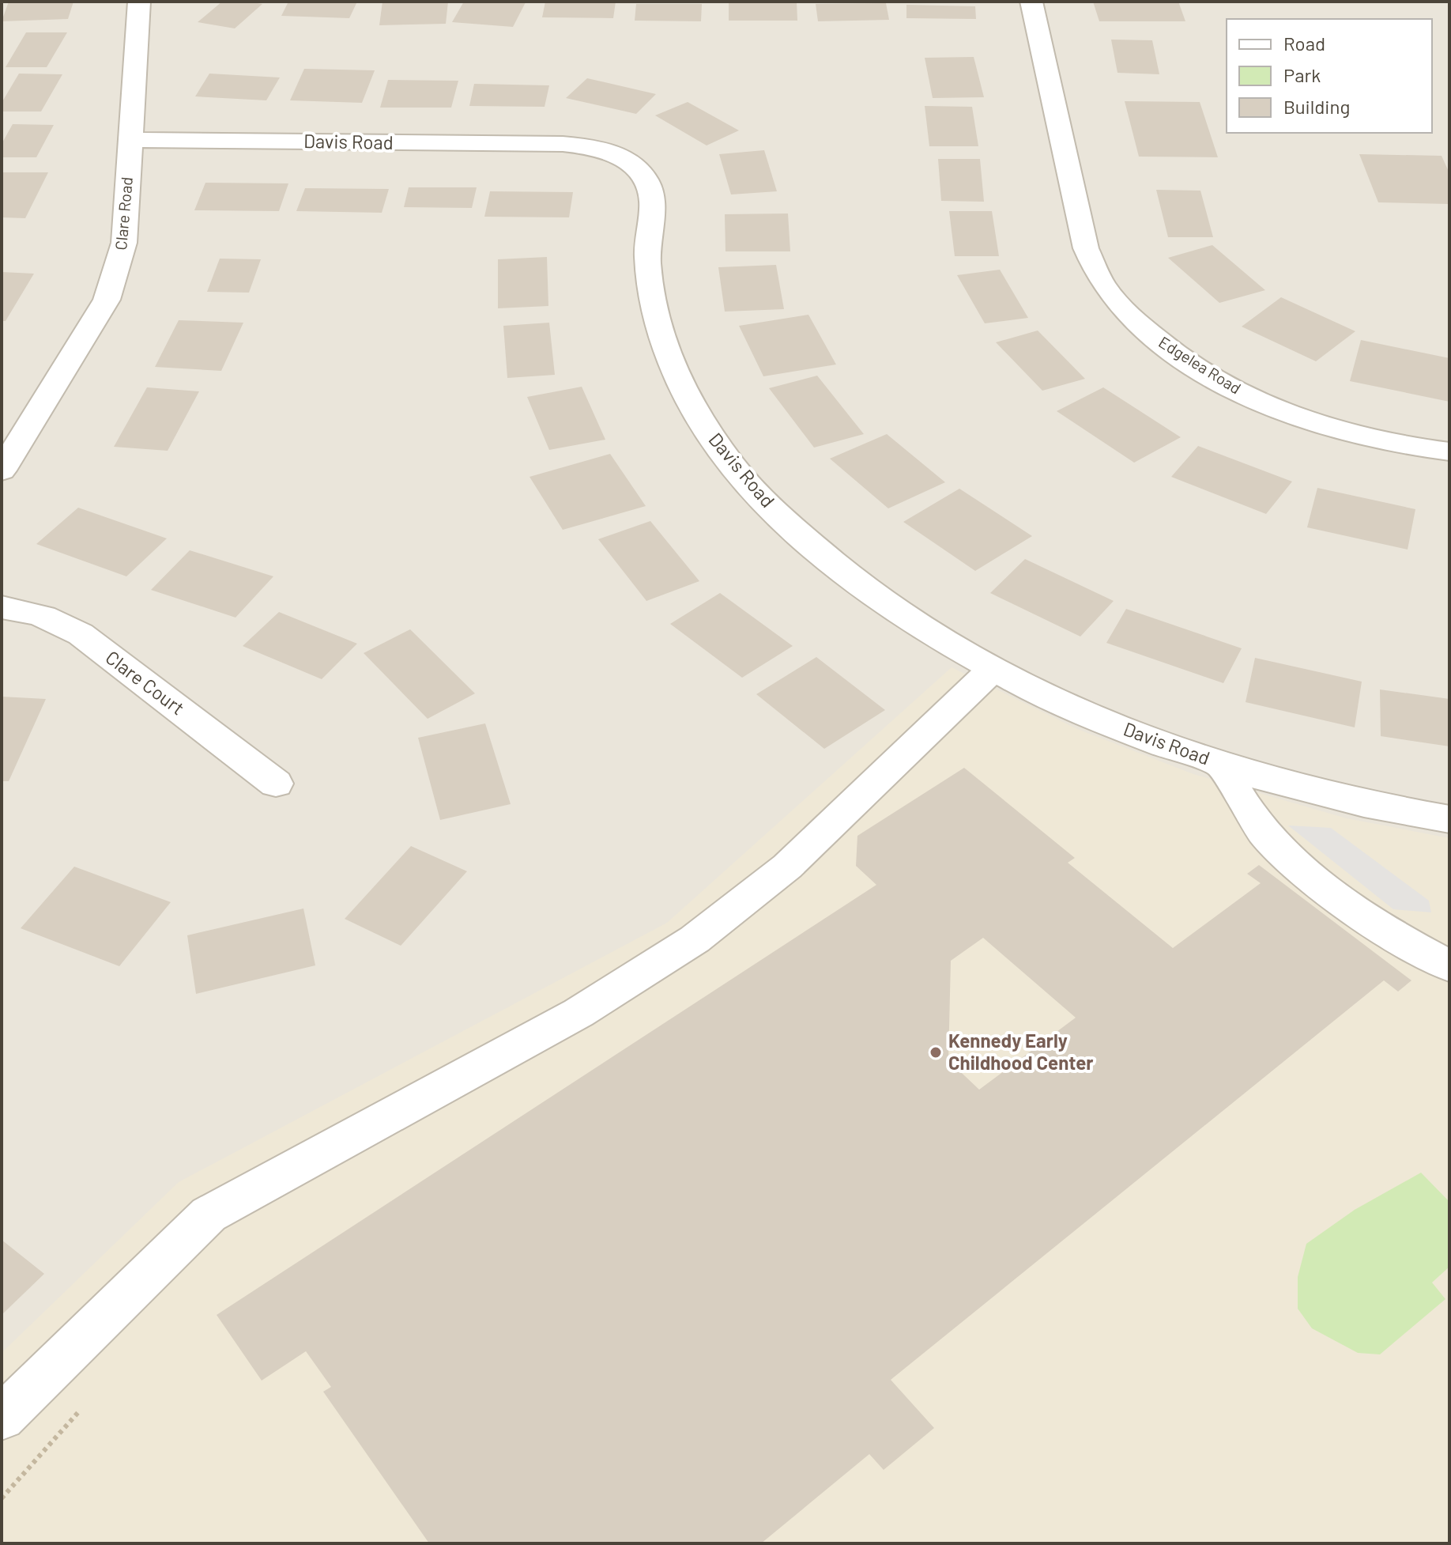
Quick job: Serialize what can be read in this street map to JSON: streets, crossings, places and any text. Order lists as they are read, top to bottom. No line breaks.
{"streets":{"street":["Davis Road","Clare Road","Edgelea Road","Clare Court"]},"crossings":[["Davis Road","Clare Road"]],"places":["Kennedy Early Childhood Center"],"legend":["Road","Park","Building"]}
